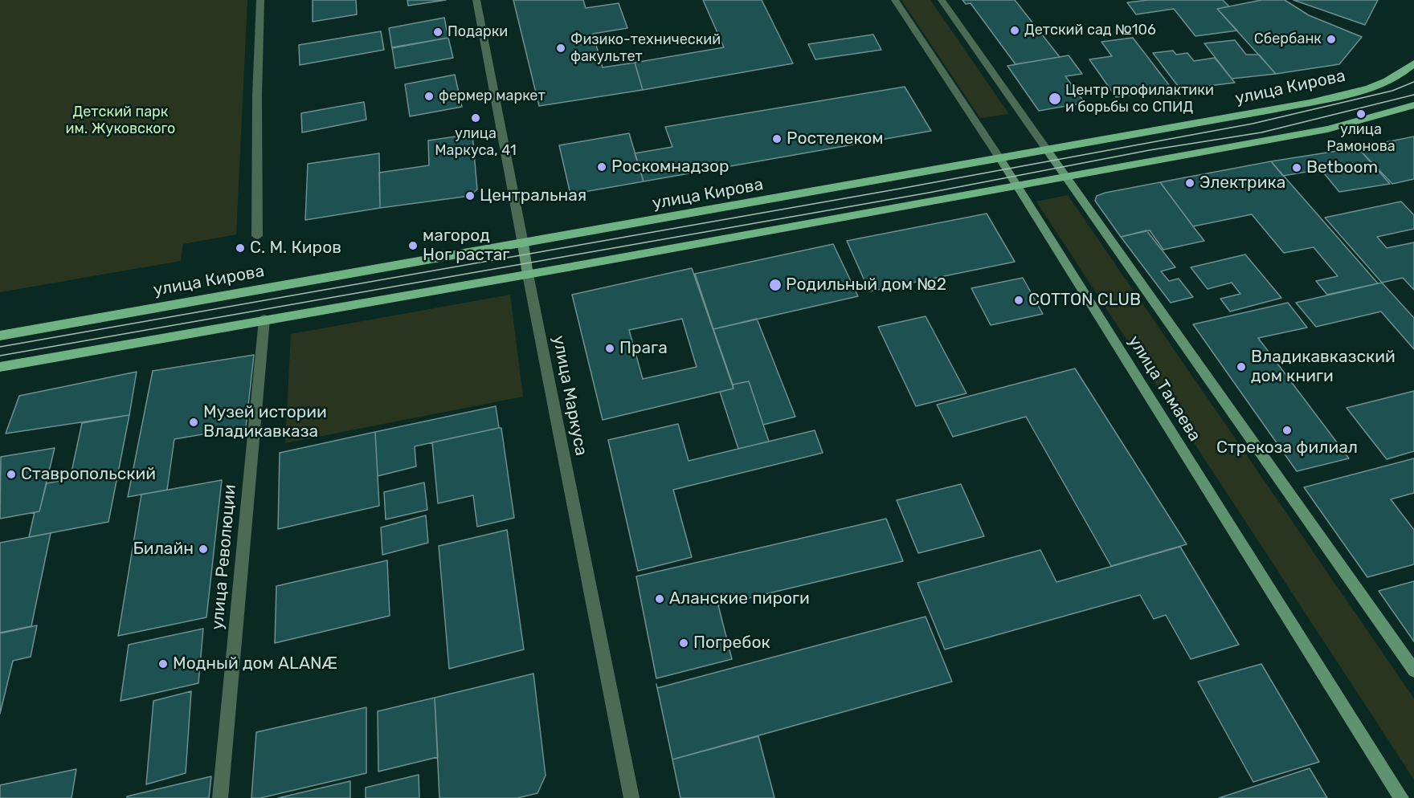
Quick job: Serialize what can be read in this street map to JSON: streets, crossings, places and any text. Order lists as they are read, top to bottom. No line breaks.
{"streets":{"main road":["улица Кирова","улица Тамаева","улица Маркуса"],"street":["улица Революции"]},"crossings":[["улица Кирова","улица Тамаева"],["улица Кирова","улица Маркуса"]],"parks":["Детский парк им. Жуковского"],"places":["Детский сад №106","Подарки","Сбербанк","Физико-технический факультет","фермер маркет","Центр профилактики и борьбы со СПИД","улица Рамонова","улица Маркуса, 41","Ростелеком","Роскомнадзор","Betboom","Электрика","Центральная","магород Ног растаг","С. М. Киров","Родильный дом №2","COTTON CLUB","Прага","Владикавказский дом книги","Музей истории Владикавказа","Стрекоза филиал","Ставропольский","Билайн","Аланские пироги","Погребок","Модный дом ALANÆ"]}
